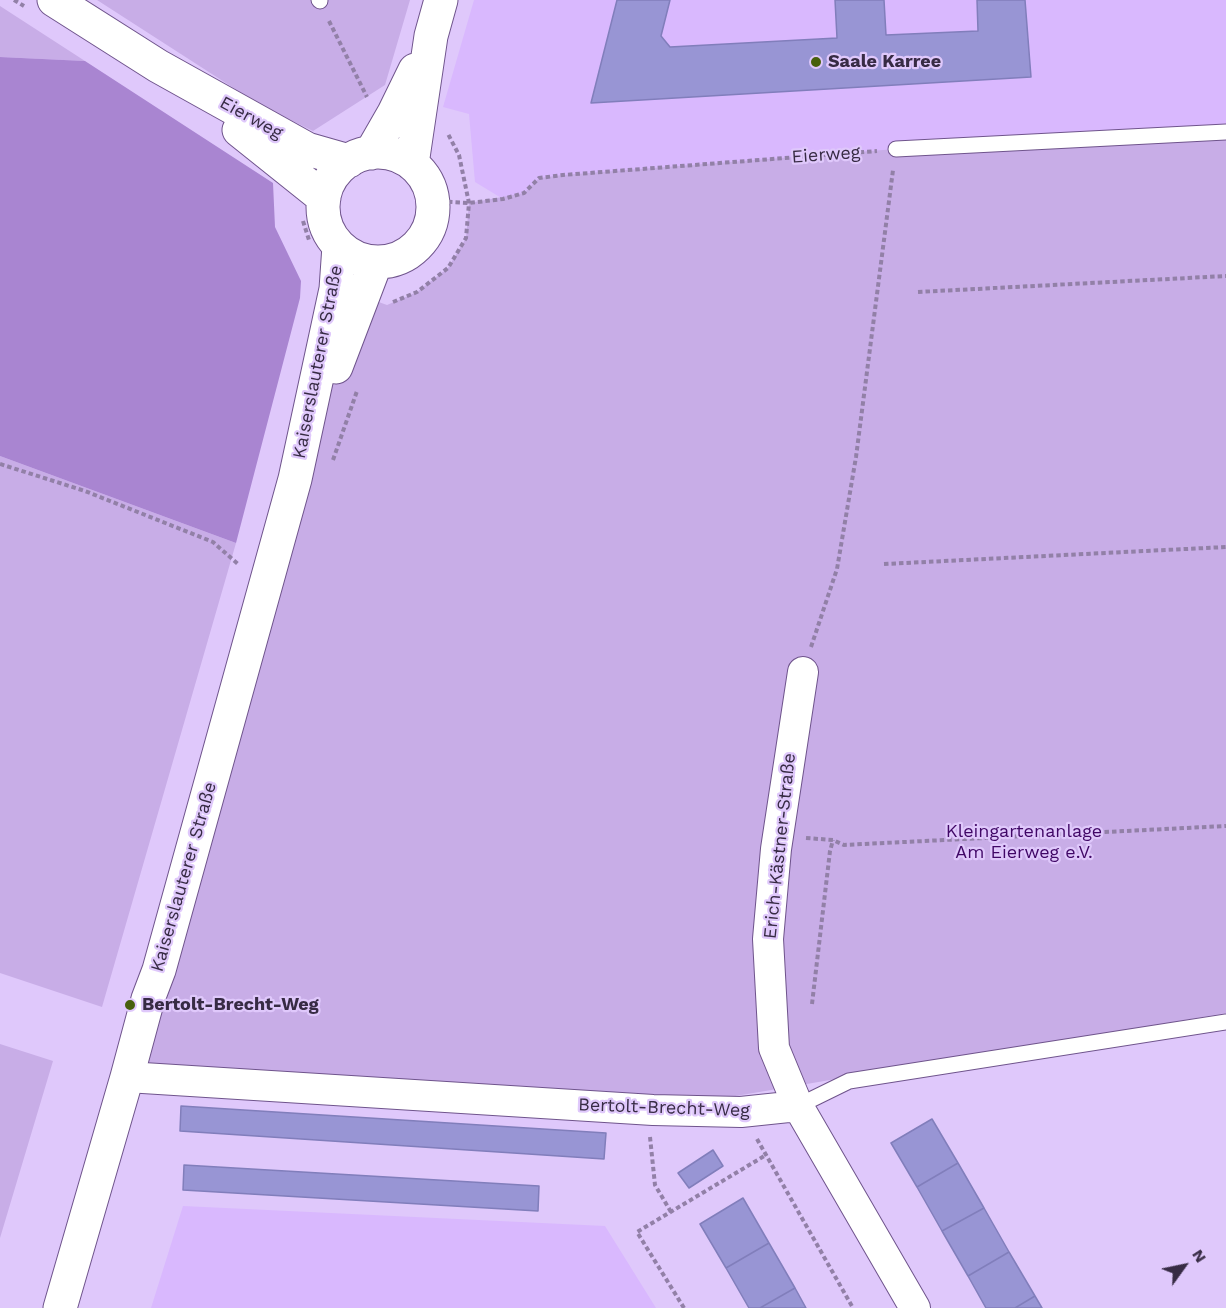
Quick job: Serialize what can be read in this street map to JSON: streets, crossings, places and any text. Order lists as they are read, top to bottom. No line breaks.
{"streets":{"street":["Eierweg","Kaiserslauterer Straße","Erich-Kästner-Straße","Bertolt-Brecht-Weg"]},"crossings":[["Eierweg","Kaiserslauterer Straße"],["Kaiserslauterer Straße","Bertolt-Brecht-Weg"],["Erich-Kästner-Straße","Bertolt-Brecht-Weg"]],"parks":["Kleingartenanlage Am Eierweg e.V."],"places":["Saale Karree","Bertolt-Brecht-Weg"],"north":"top right"}
